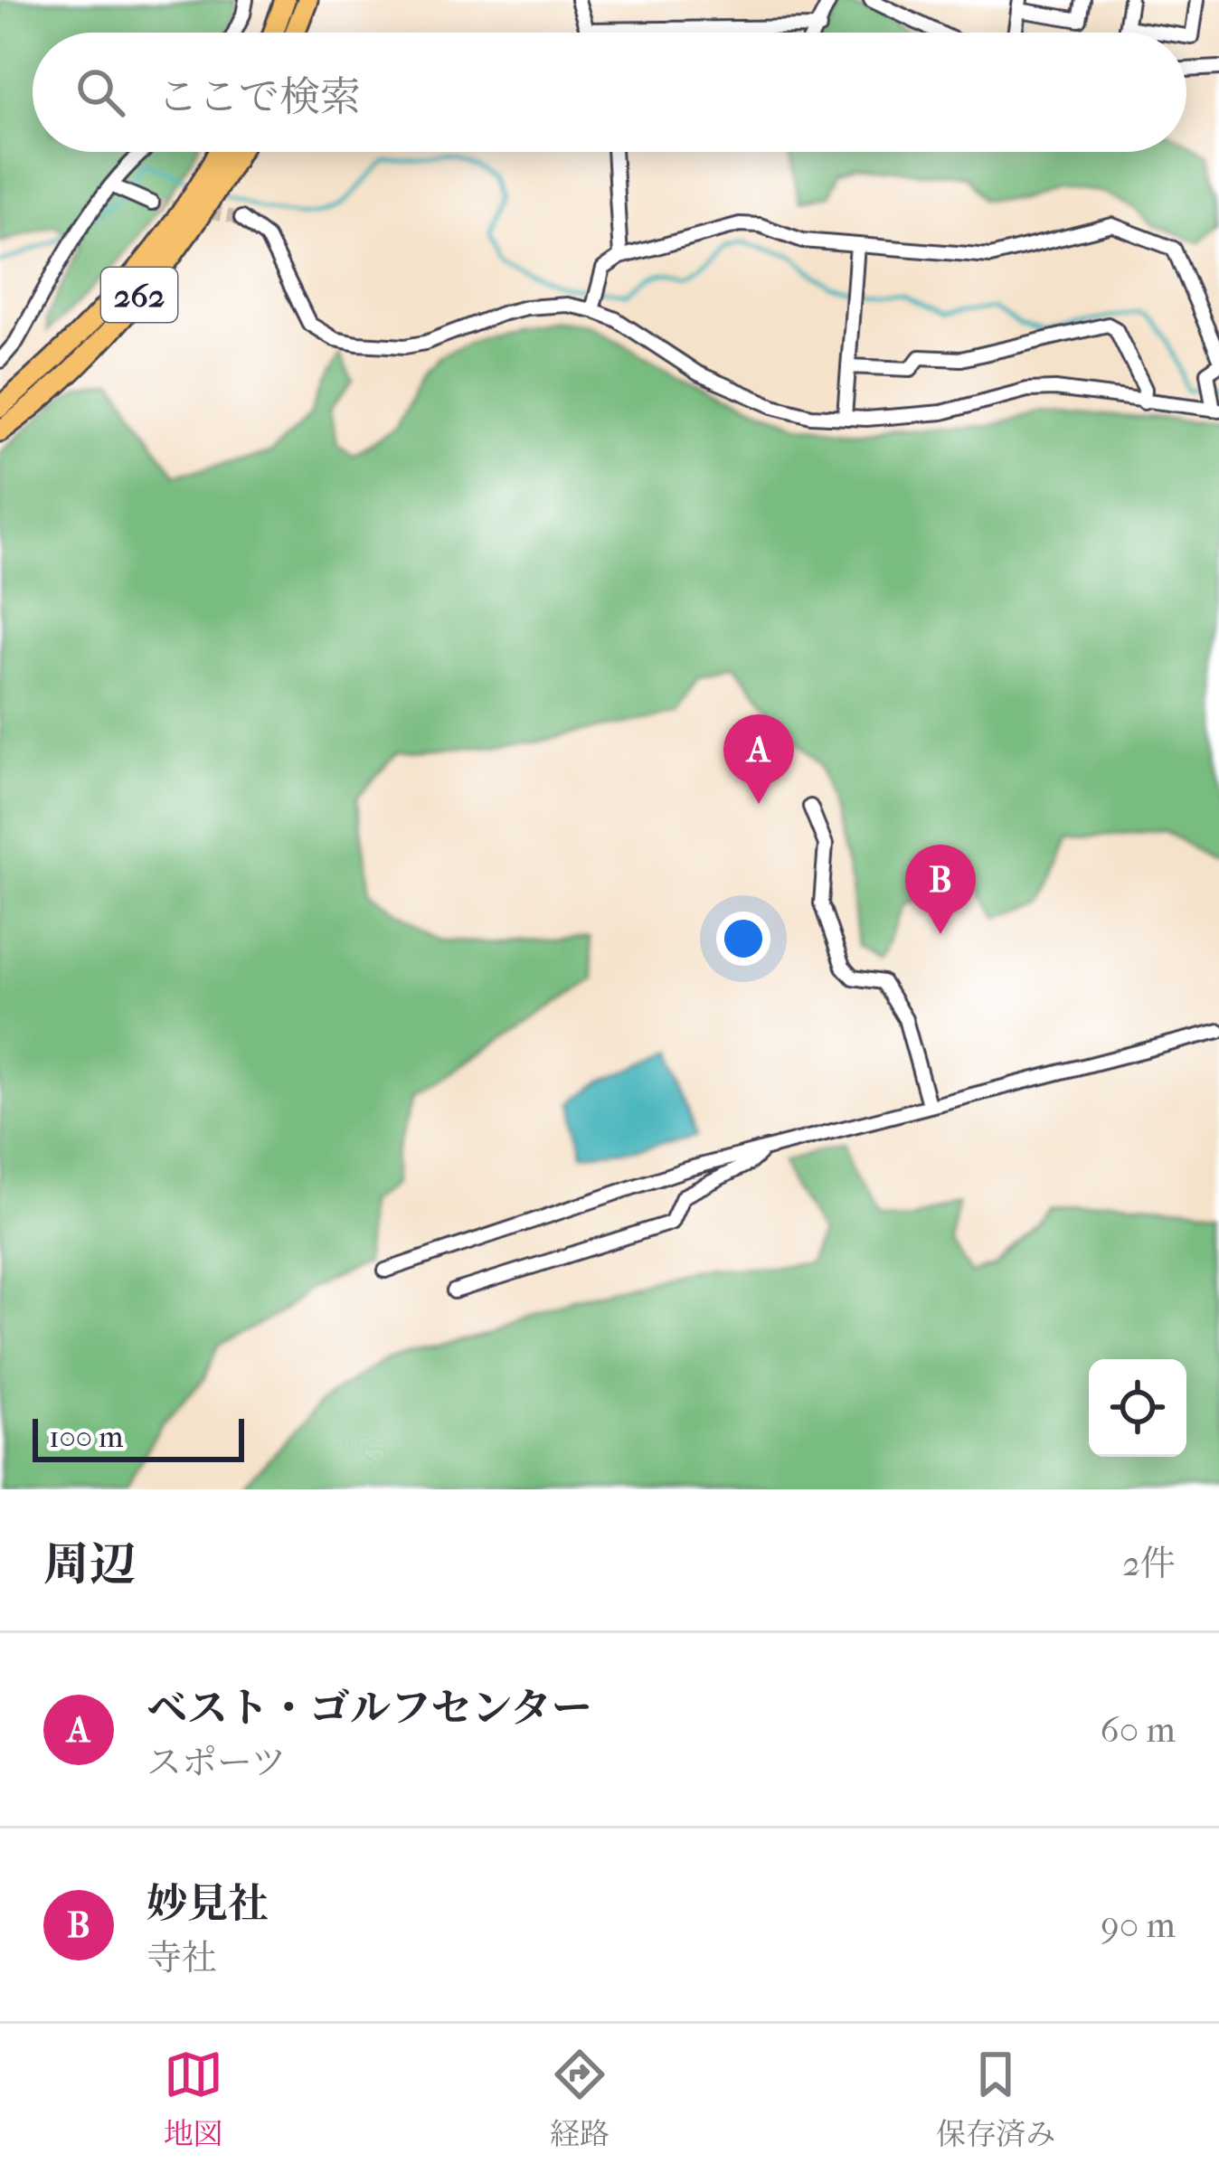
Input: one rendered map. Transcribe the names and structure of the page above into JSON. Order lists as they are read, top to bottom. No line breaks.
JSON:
{"streets":{"highway":["262"]},"scale_bar":"100 m","page":{"search":"ここで検索","pins":["A","B"],"scale":"100 m","heading":["周辺","2件"],"list":[{"mark":"A","name":"ベスト・ゴルフセンター","note":"スポーツ","value":"60 m"},{"mark":"B","name":"妙見社","note":"寺社","value":"90 m"}],"nav":["地図","経路","保存済み"]}}
